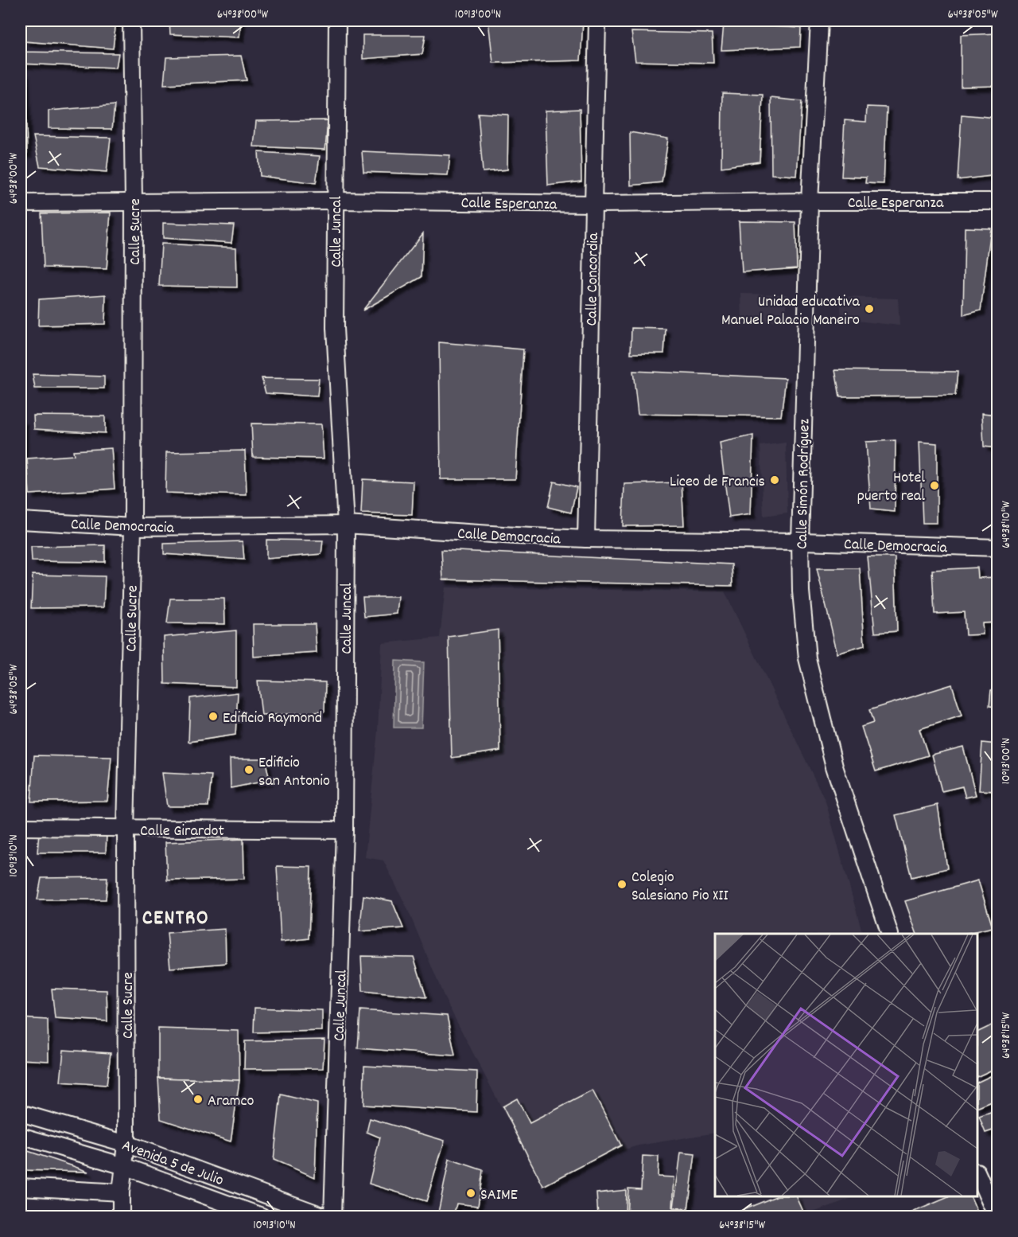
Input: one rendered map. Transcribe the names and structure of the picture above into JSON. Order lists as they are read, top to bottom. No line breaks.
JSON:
{"streets":{"street":["Calle Esperanza","Calle Sucre","Calle Juncal","Calle Concordia","Calle Simón Rodríguez","Calle Democracia","Calle Girardot","Avenida 5 de Julio"]},"crossings":[["Calle Esperanza","Calle Sucre"],["Calle Esperanza","Calle Juncal"],["Calle Esperanza","Calle Concordia"],["Calle Esperanza","Calle Simón Rodríguez"],["Calle Sucre","Calle Democracia"],["Calle Sucre","Calle Girardot"],["Calle Sucre","Avenida 5 de Julio"],["Calle Juncal","Calle Democracia"],["Calle Juncal","Calle Girardot"],["Calle Concordia","Calle Democracia"],["Calle Simón Rodríguez","Calle Democracia"]],"districts":["CENTRO"],"places":["Unidad educativa Manuel Palacio Maneiro","Liceo de Francis","Hotel puerto real","Edificio Raymond","Edificio san Antonio","Colegio Salesiano Pio XII","Aramco","SAIME"],"coordinates":["64°38'00\"W","10°13'00\"N","64°38'05\"W","64°38'10\"W","10°13'10\"N","64°38'15\"W"]}
